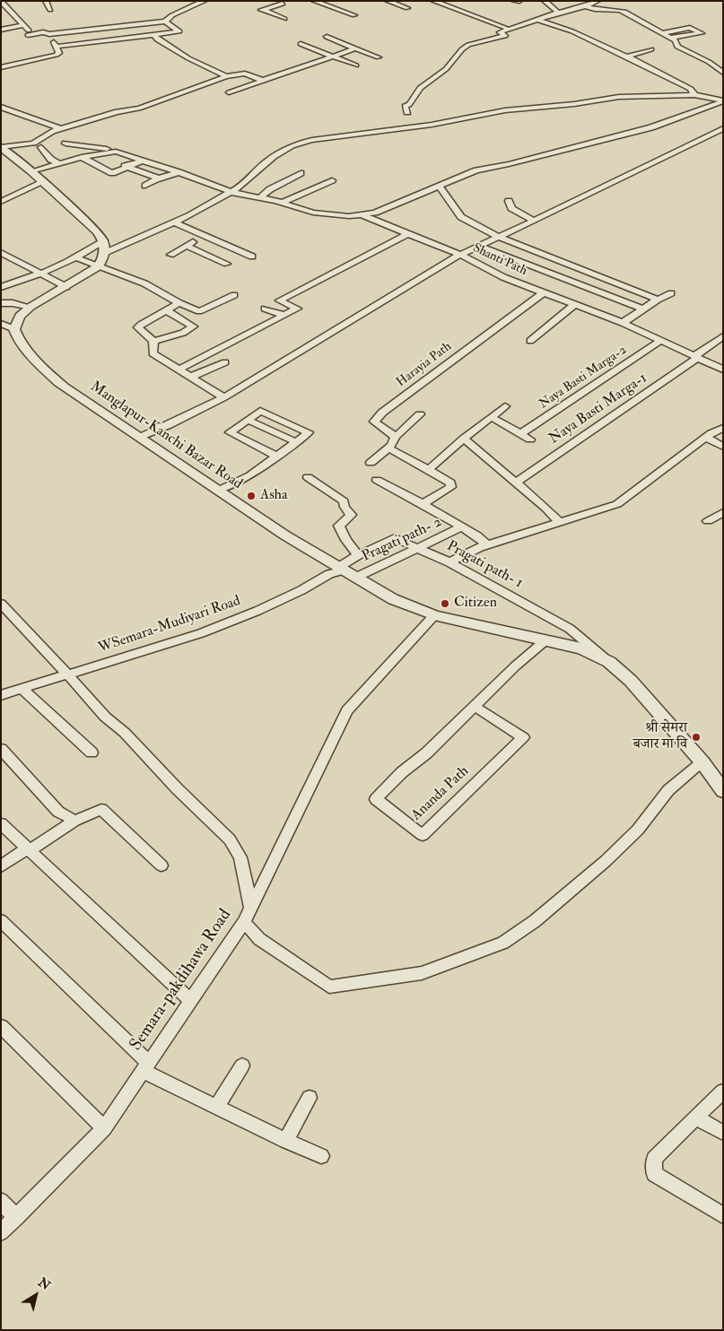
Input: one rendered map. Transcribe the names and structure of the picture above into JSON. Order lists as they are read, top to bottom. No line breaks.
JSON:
{"streets":{"street":["Shanti Path","Harayia Path","Naya Basti Marga-2","Naya Basti Marga-1","Manglapur-Kanchi Bazar Road","Pragati path- 2","Pragati path- 1","WSemara-Mudiyari Road","Ananda Path","Semara-pakdihawa Road"]},"crossings":[["Shanti Path","Harayia Path"],["Shanti Path","Naya Basti Marga-2"],["Shanti Path","Naya Basti Marga-1"],["Manglapur-Kanchi Bazar Road","Pragati path- 2"],["Manglapur-Kanchi Bazar Road","Pragati path- 1"],["Manglapur-Kanchi Bazar Road","WSemara-Mudiyari Road"],["Manglapur-Kanchi Bazar Road","Ananda Path"],["Manglapur-Kanchi Bazar Road","Semara-pakdihawa Road"],["Pragati path- 2","Pragati path- 1"],["Pragati path- 1","WSemara-Mudiyari Road"]],"places":["Asha","Citizen","श्री सेमरा बजार मा वि"],"north":"top right"}
